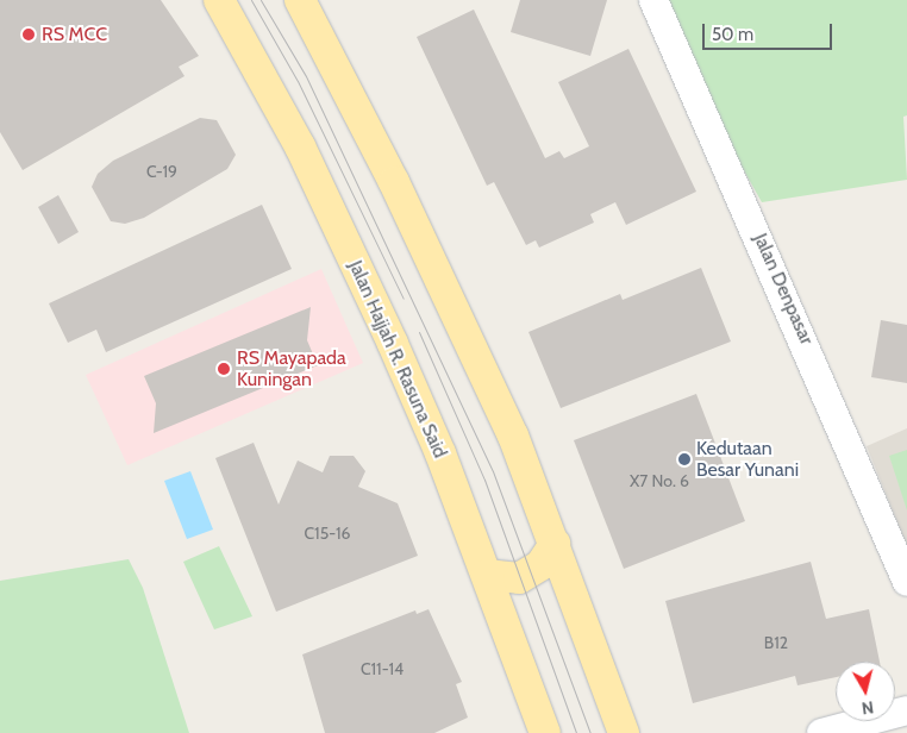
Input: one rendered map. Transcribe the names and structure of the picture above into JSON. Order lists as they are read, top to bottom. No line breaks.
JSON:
{"streets":{"main road":["Jalan Hajjah R. Rasuna Said"],"street":["Jalan Denpasar"]},"places":["RS MCC","RS Mayapada Kuningan","Kedutaan Besar Yunani"],"house_numbers":["C-19","X7 No. 6","C15-16","B12","C11-14"],"scale_bar":"50 m","north":"bottom"}
